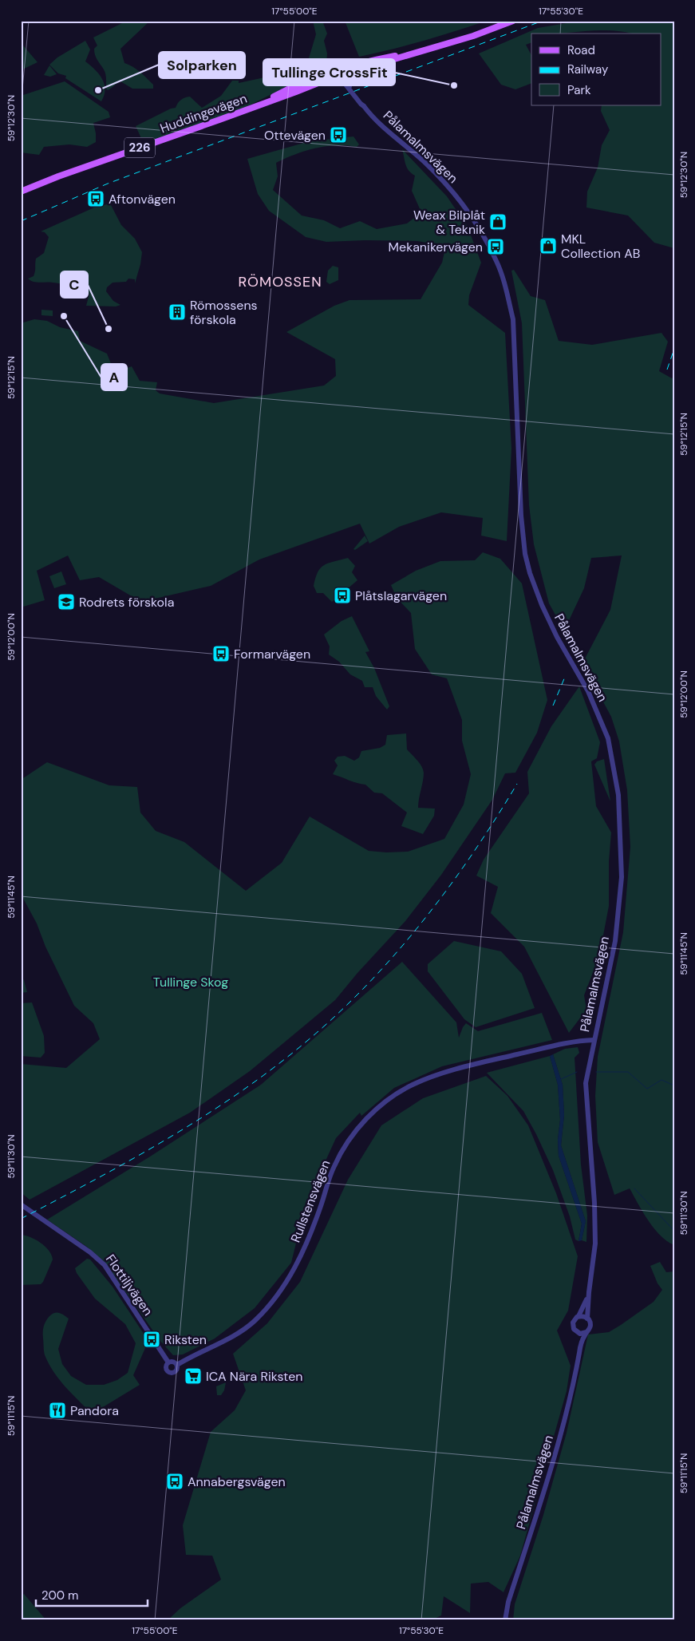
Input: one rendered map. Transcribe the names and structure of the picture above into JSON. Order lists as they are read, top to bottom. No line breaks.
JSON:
{"streets":{"main road":["Huddingevägen","226"],"street":["Pålamalmsvägen","Rullstensvägen","Flottiljvägen"]},"crossings":[["Huddingevägen","Pålamalmsvägen"],["Pålamalmsvägen","Rullstensvägen"],["Rullstensvägen","Flottiljvägen"]],"districts":["RÖMOSSEN"],"parks":["Tullinge Skog"],"places":{"other":["Tullinge CrossFit","Solparken","A","C"],"bus stop":["Ottevägen","Aftonvägen","Mekanikervägen","Plåtslagarvägen","Formarvägen","Riksten","Annabergsvägen"],"shop":["Weax Bilplåt & Teknik","MKL Collection AB"],"building":["Römossens förskola"],"school or university":["Rodrets förskola"],"supermarket":["ICA Nära Riksten"],"restaurant":["Pandora"]},"legend":["Road","Railway","Park"],"scale_bar":"200 m","coordinates":["17°55'00\"E","17°55'30\"E","59°12'30\"N","59°12'15\"N","59°12'00\"N","59°11'45\"N","59°11'30\"N","59°11'15\"N"]}
